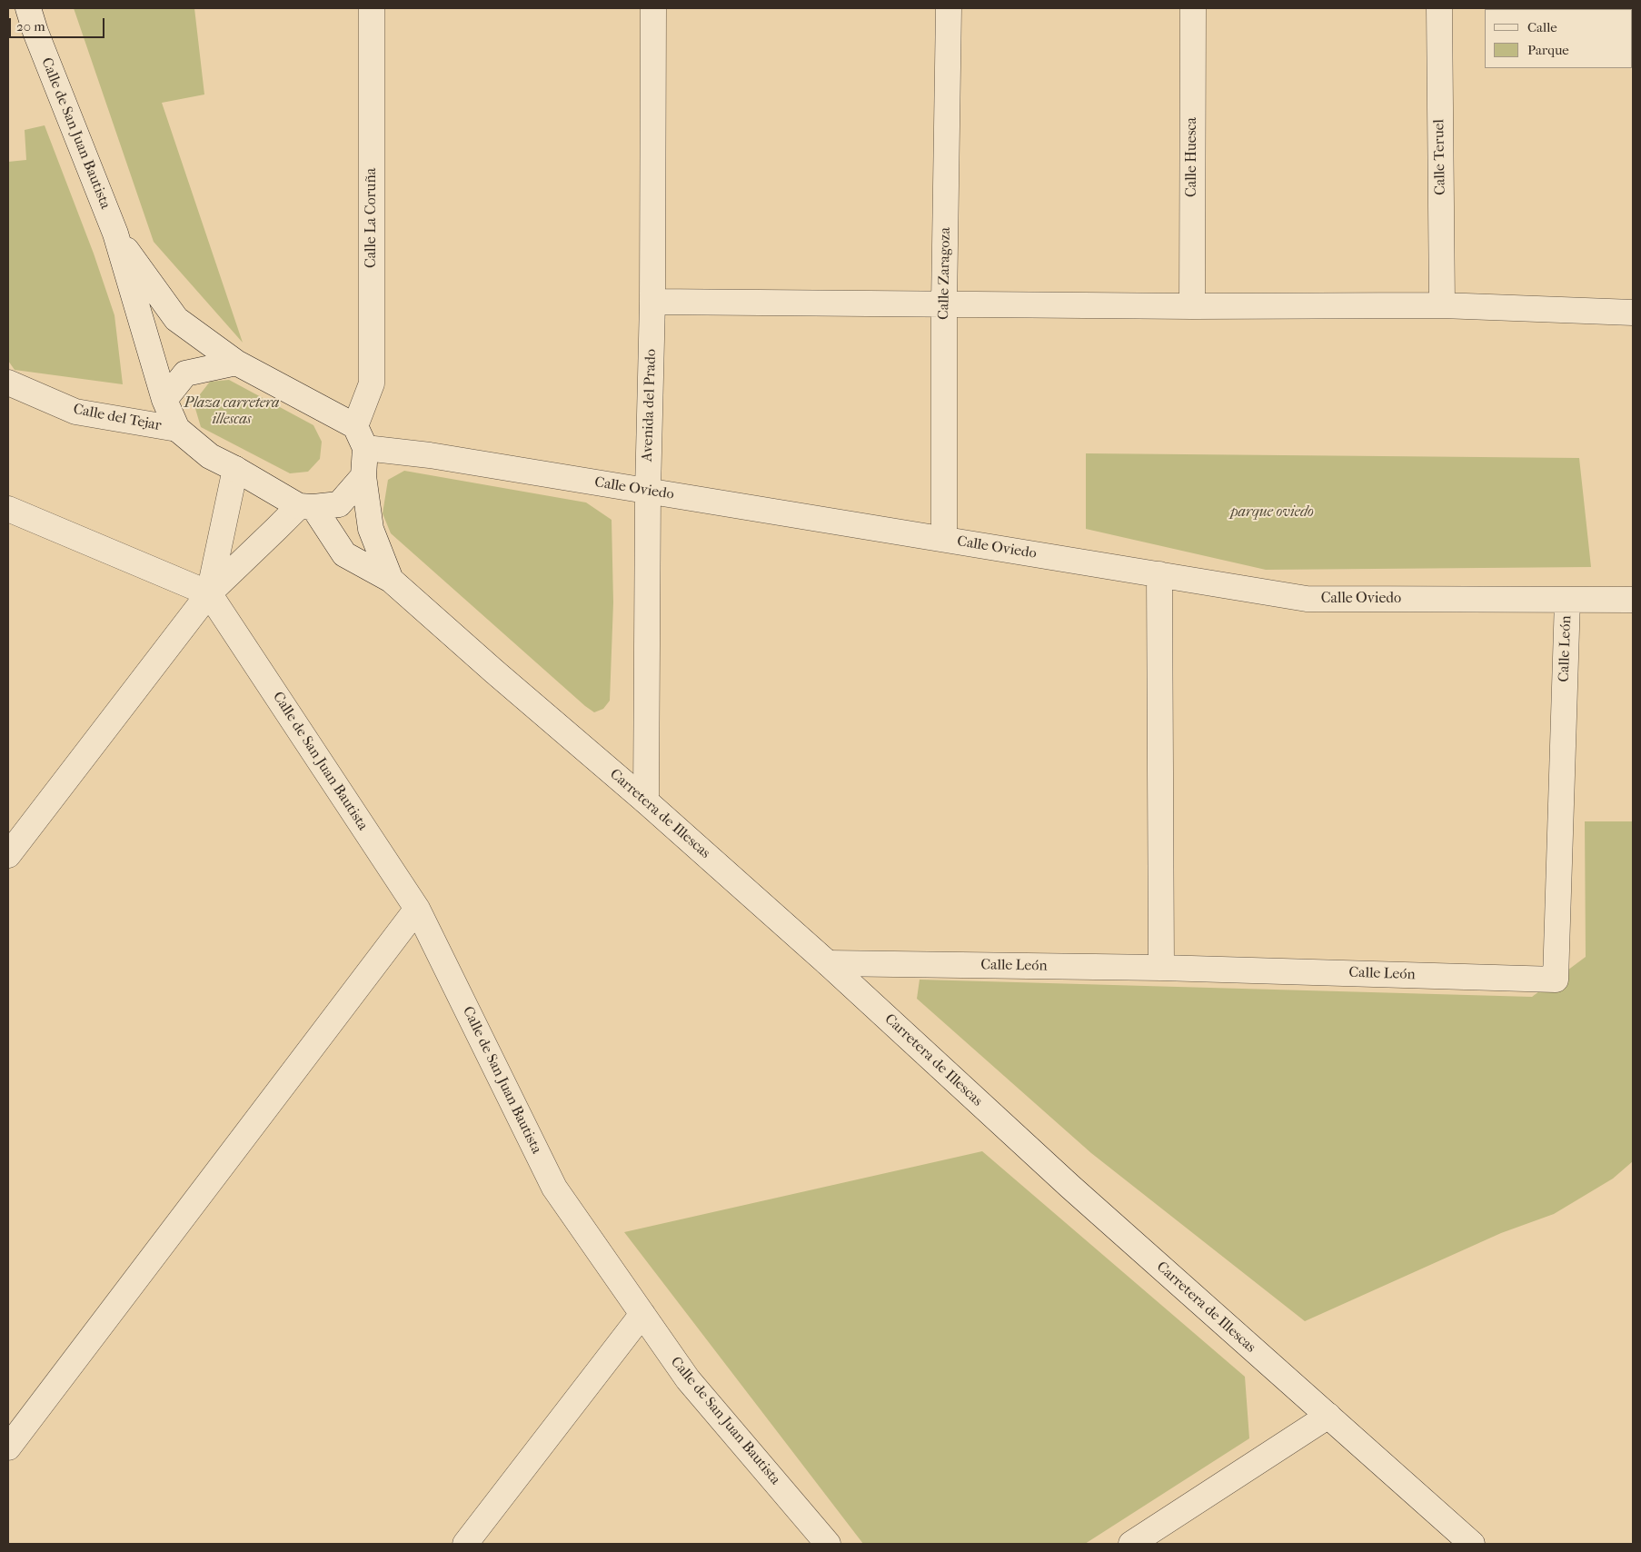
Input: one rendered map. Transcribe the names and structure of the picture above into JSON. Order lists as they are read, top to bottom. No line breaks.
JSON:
{"streets":{"street":["Calle de San Juan Bautista","Calle Huesca","Calle Teruel","Calle La Coruña","Calle Zaragoza","Avenida del Prado","Calle del Tejar","Calle Oviedo","Calle León","Carretera de Illescas"]},"crossings":[["Calle de San Juan Bautista","Calle La Coruña"],["Calle de San Juan Bautista","Calle del Tejar"],["Calle de San Juan Bautista","Calle Oviedo"],["Calle La Coruña","Calle Oviedo"],["Calle La Coruña","Carretera de Illescas"],["Calle Zaragoza","Calle Oviedo"],["Avenida del Prado","Calle Oviedo"],["Avenida del Prado","Carretera de Illescas"],["Calle Oviedo","Calle León"],["Calle León","Carretera de Illescas"]],"parks":["Plaza carretera illescas","parque oviedo"],"legend":["Calle","Parque"],"scale_bar":"20 m"}
